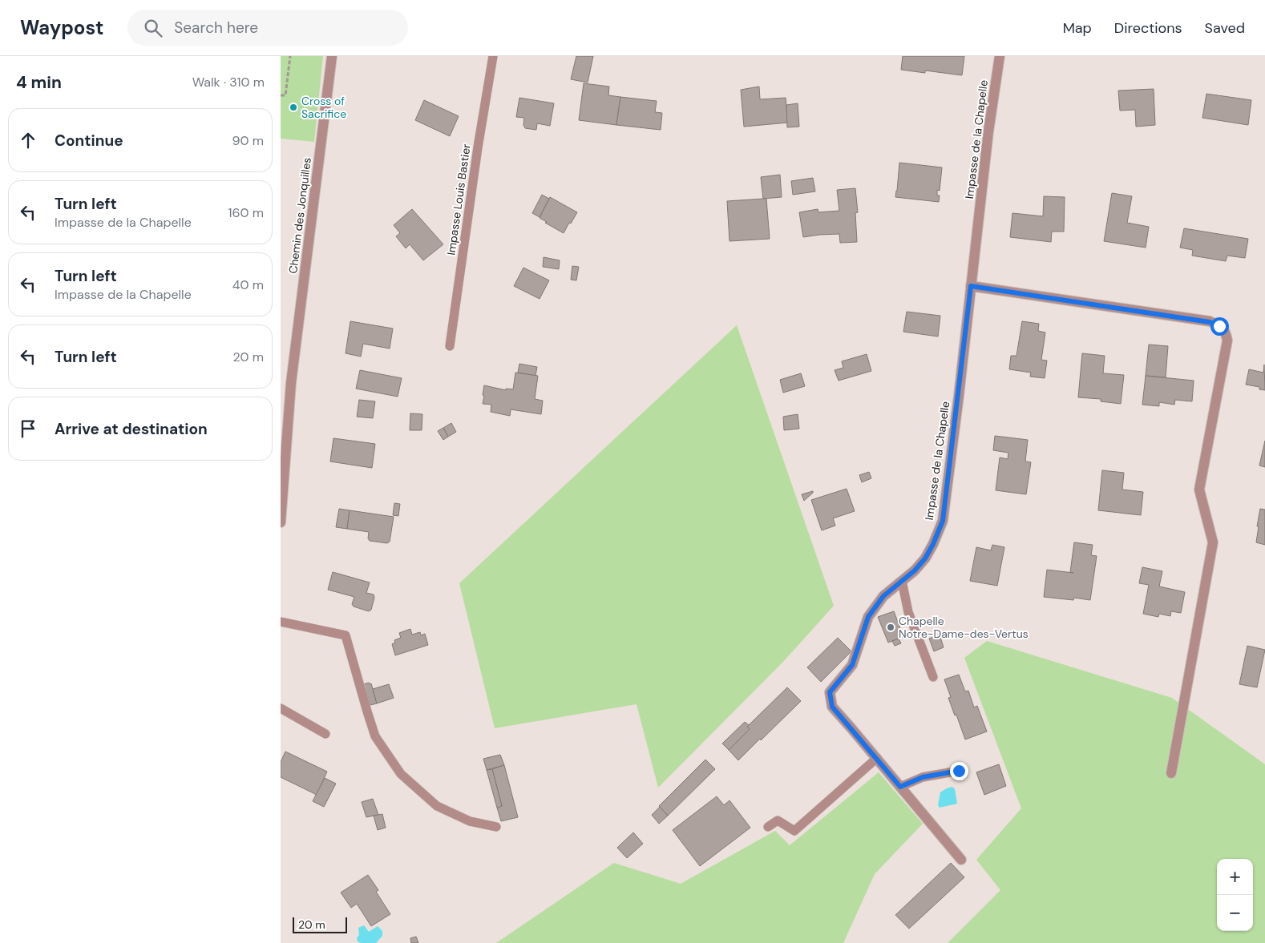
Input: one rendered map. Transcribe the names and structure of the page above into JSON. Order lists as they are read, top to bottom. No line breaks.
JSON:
{"streets":{"street":["Impasse de la Chapelle","Chemin des Jonquilles"],"lane":["Impasse Louis Bastier"]},"places":["Cross of Sacrifice","Chapelle Notre-Dame-des-Vertus"],"scale_bar":"20 m","page":{"header":"Waypost","search":"Search here","nav":["Map","Directions","Saved"],"heading":["4 min","Walk · 310 m"],"list":[["Continue","90 m"],["Turn left","Impasse de la Chapelle","160 m"],["Turn left","Impasse de la Chapelle","40 m"],["Turn left","20 m"],"Arrive at destination"],"map_buttons":["+","−"],"scale":"20 m"}}
